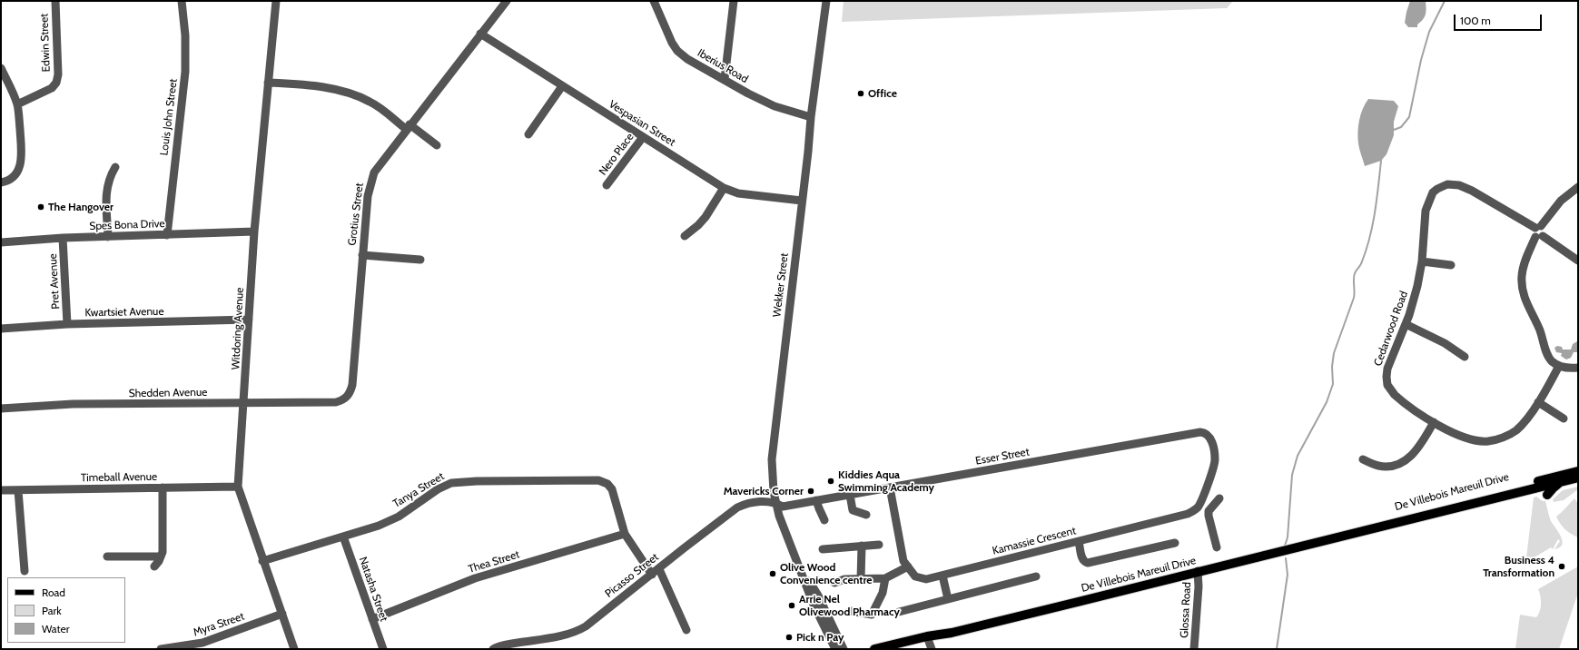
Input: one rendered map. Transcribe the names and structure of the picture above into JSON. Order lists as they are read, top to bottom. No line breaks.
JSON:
{"streets":{"main road":["De Villebois Mareuil Drive"],"street":["Edwin Street","Iberius Road","Louis John Street","Vespasian Street","Nero Place","Grotius Street","Spes Bona Drive","Pret Avenue","Wekker Street","Kwartsiet Avenue","Witdoring Avenue","Cedarwood Road","Shedden Avenue","Esser Street","Timeball Avenue","Tanya Street","Kamassie Crescent","Thea Street","Picasso Street","Natasha Street","Glossa Road","Myra Street"]},"crossings":[["Iberius Road","Wekker Street"],["Louis John Street","Spes Bona Drive"],["Vespasian Street","Nero Place"],["Vespasian Street","Grotius Street"],["Vespasian Street","Wekker Street"],["Grotius Street","Shedden Avenue"],["Spes Bona Drive","Pret Avenue"],["Spes Bona Drive","Witdoring Avenue"],["Pret Avenue","Kwartsiet Avenue"],["Wekker Street","Esser Street"],["Wekker Street","Picasso Street"],["Kwartsiet Avenue","Witdoring Avenue"],["Witdoring Avenue","Shedden Avenue"],["Witdoring Avenue","Timeball Avenue"],["Witdoring Avenue","Tanya Street"],["Witdoring Avenue","Myra Street"],["Esser Street","Kamassie Crescent"],["Esser Street","Picasso Street"],["Tanya Street","Thea Street"],["Tanya Street","Natasha Street"],["De Villebois Mareuil Drive","Glossa Road"],["Thea Street","Natasha Street"]],"places":["Office","The Hangover","Kiddies Aqua Swimming Academy","Mavericks Corner","Business 4 Transformation","Olive Wood Convenience centre","Arrie Nel Olivewood Pharmacy","Pick n Pay"],"legend":["Road","Park","Water"],"scale_bar":"100 m"}
